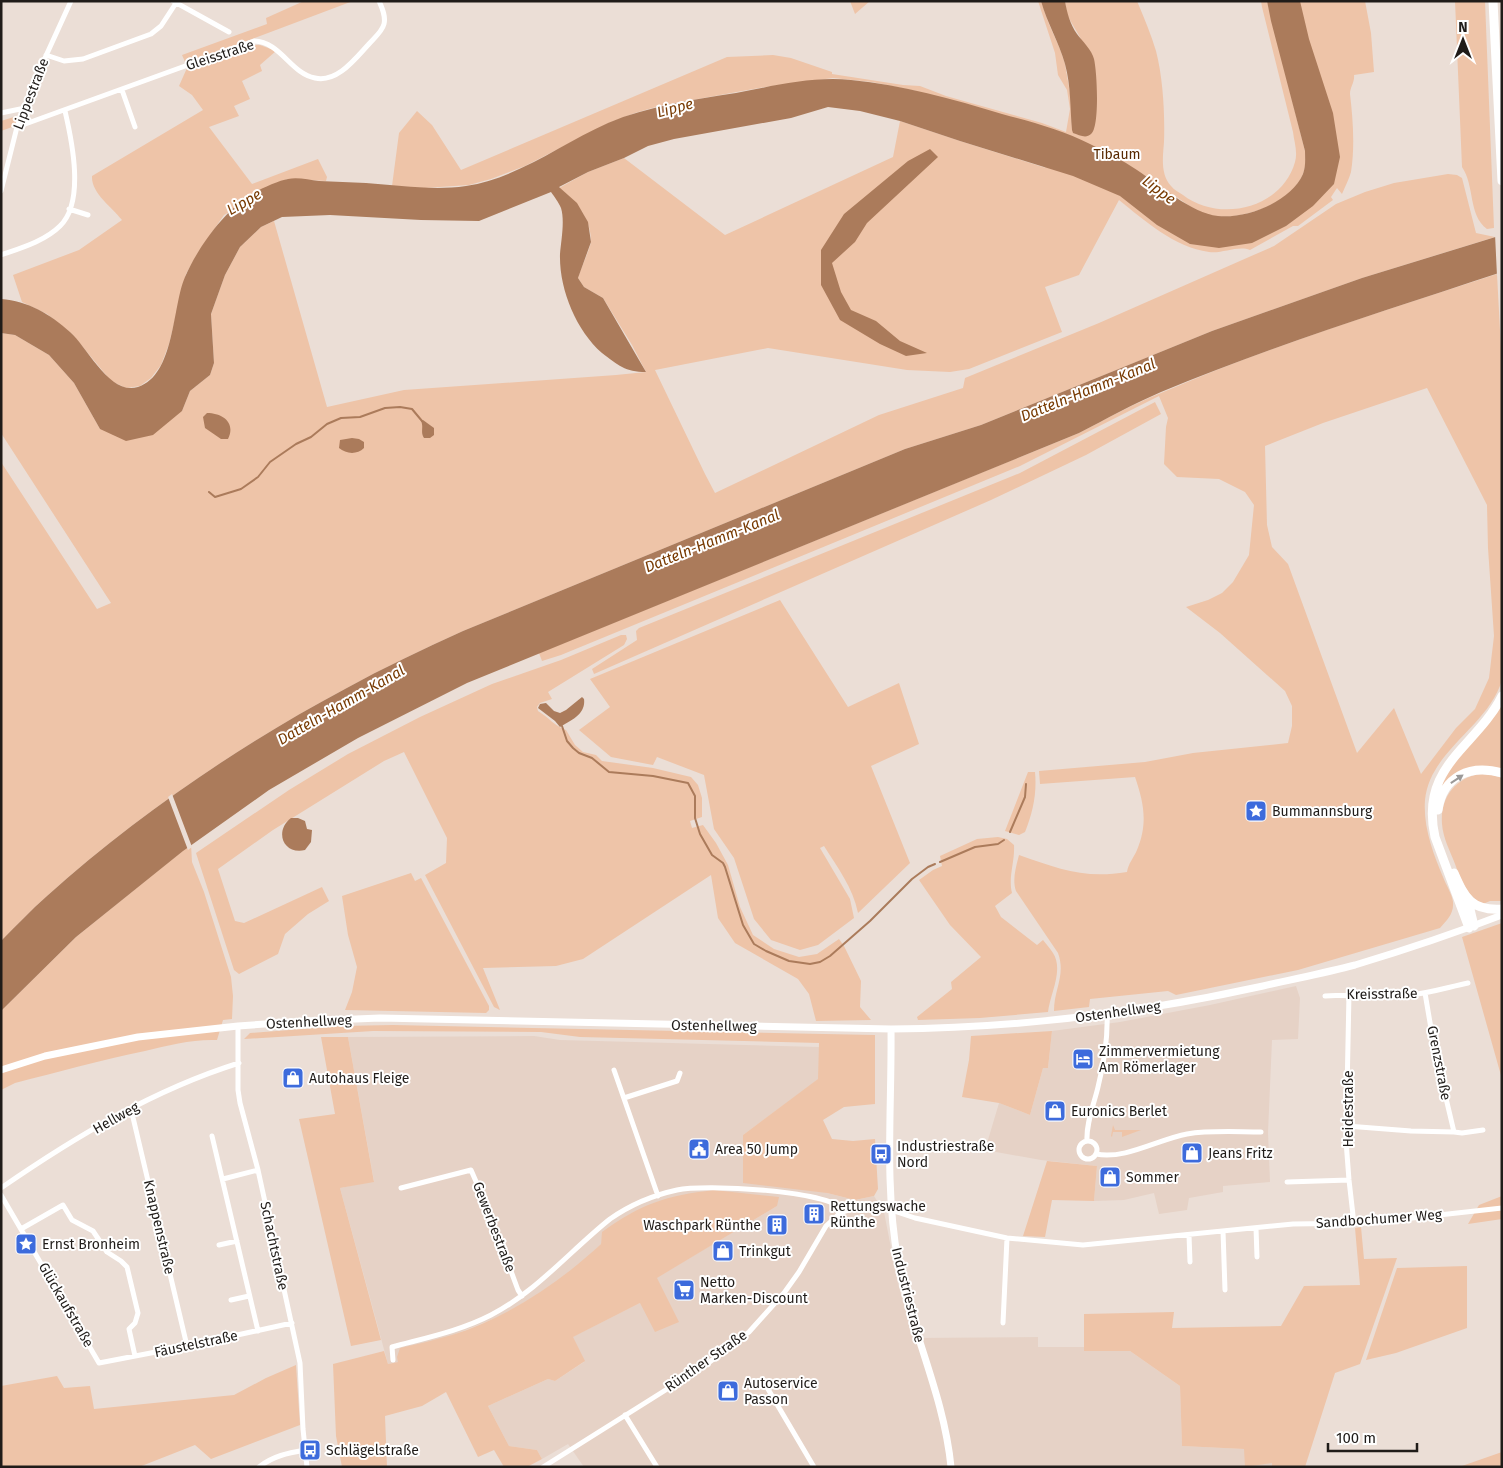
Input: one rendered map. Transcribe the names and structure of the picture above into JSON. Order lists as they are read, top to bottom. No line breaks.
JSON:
{"streets":{"main road":["Ostenhellweg","Industriestraße"],"street":["Gleisstraße","Lippestraße","Kreisstraße","Grenzstraße","Heidestraße","Hellweg","Sandbochumer Weg","Knappenstraße","Gewerbestraße","Schachtstraße","Glückaufstraße","Fäustelstraße","Rünther Straße"]},"crossings":[["Gleisstraße","Lippestraße"],["Kreisstraße","Grenzstraße"],["Kreisstraße","Heidestraße"],["Ostenhellweg","Schachtstraße"],["Ostenhellweg","Industriestraße"],["Heidestraße","Sandbochumer Weg"],["Hellweg","Knappenstraße"],["Hellweg","Schachtstraße"],["Sandbochumer Weg","Industriestraße"],["Knappenstraße","Fäustelstraße"],["Schachtstraße","Fäustelstraße"],["Glückaufstraße","Fäustelstraße"]],"water":["Lippe","Datteln-Hamm-Kanal"],"parks":["Tibaum"],"places":{"place":["Bummannsburg","Ernst Bronheim"],"hotel":["Zimmervermietung Am Römerlager"],"shop":["Autohaus Fleige","Euronics Berlet","Jeans Fritz","Sommer","Trinkgut","Autoservice Passon"],"public building":["Area 50 Jump"],"bus stop":["Industriestraße Nord","Schlägelstraße"],"building":["Rettungswache Rünthe","Waschpark Rünthe"],"supermarket":["Netto Marken-Discount"]},"scale_bar":"100 m","north":"top"}
